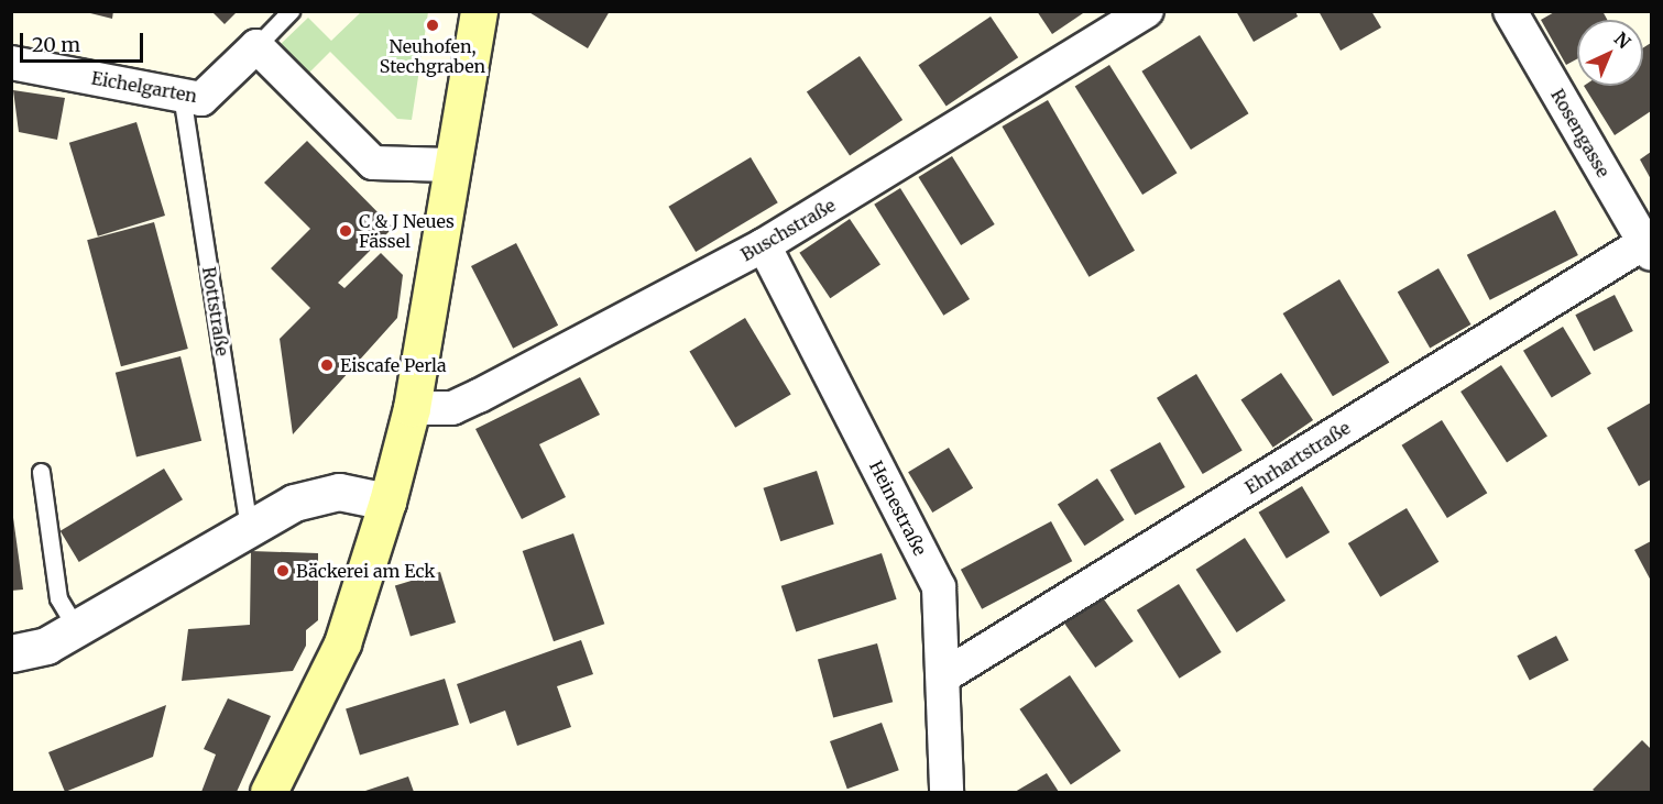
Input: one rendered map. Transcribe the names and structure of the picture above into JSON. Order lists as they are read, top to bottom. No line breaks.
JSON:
{"streets":{"street":["Eichelgarten","Rosengasse","Buschstraße","Ehrhartstraße","Heinestraße"],"lane":["Rottstraße"]},"crossings":[["Eichelgarten","Rottstraße"],["Rosengasse","Ehrhartstraße"],["Buschstraße","Heinestraße"],["Ehrhartstraße","Heinestraße"]],"places":["Neuhofen, Stechgraben","C & J Neues Fässel","Eiscafe Perla","Bäckerei am Eck"],"scale_bar":"20 m","north":"top right"}
